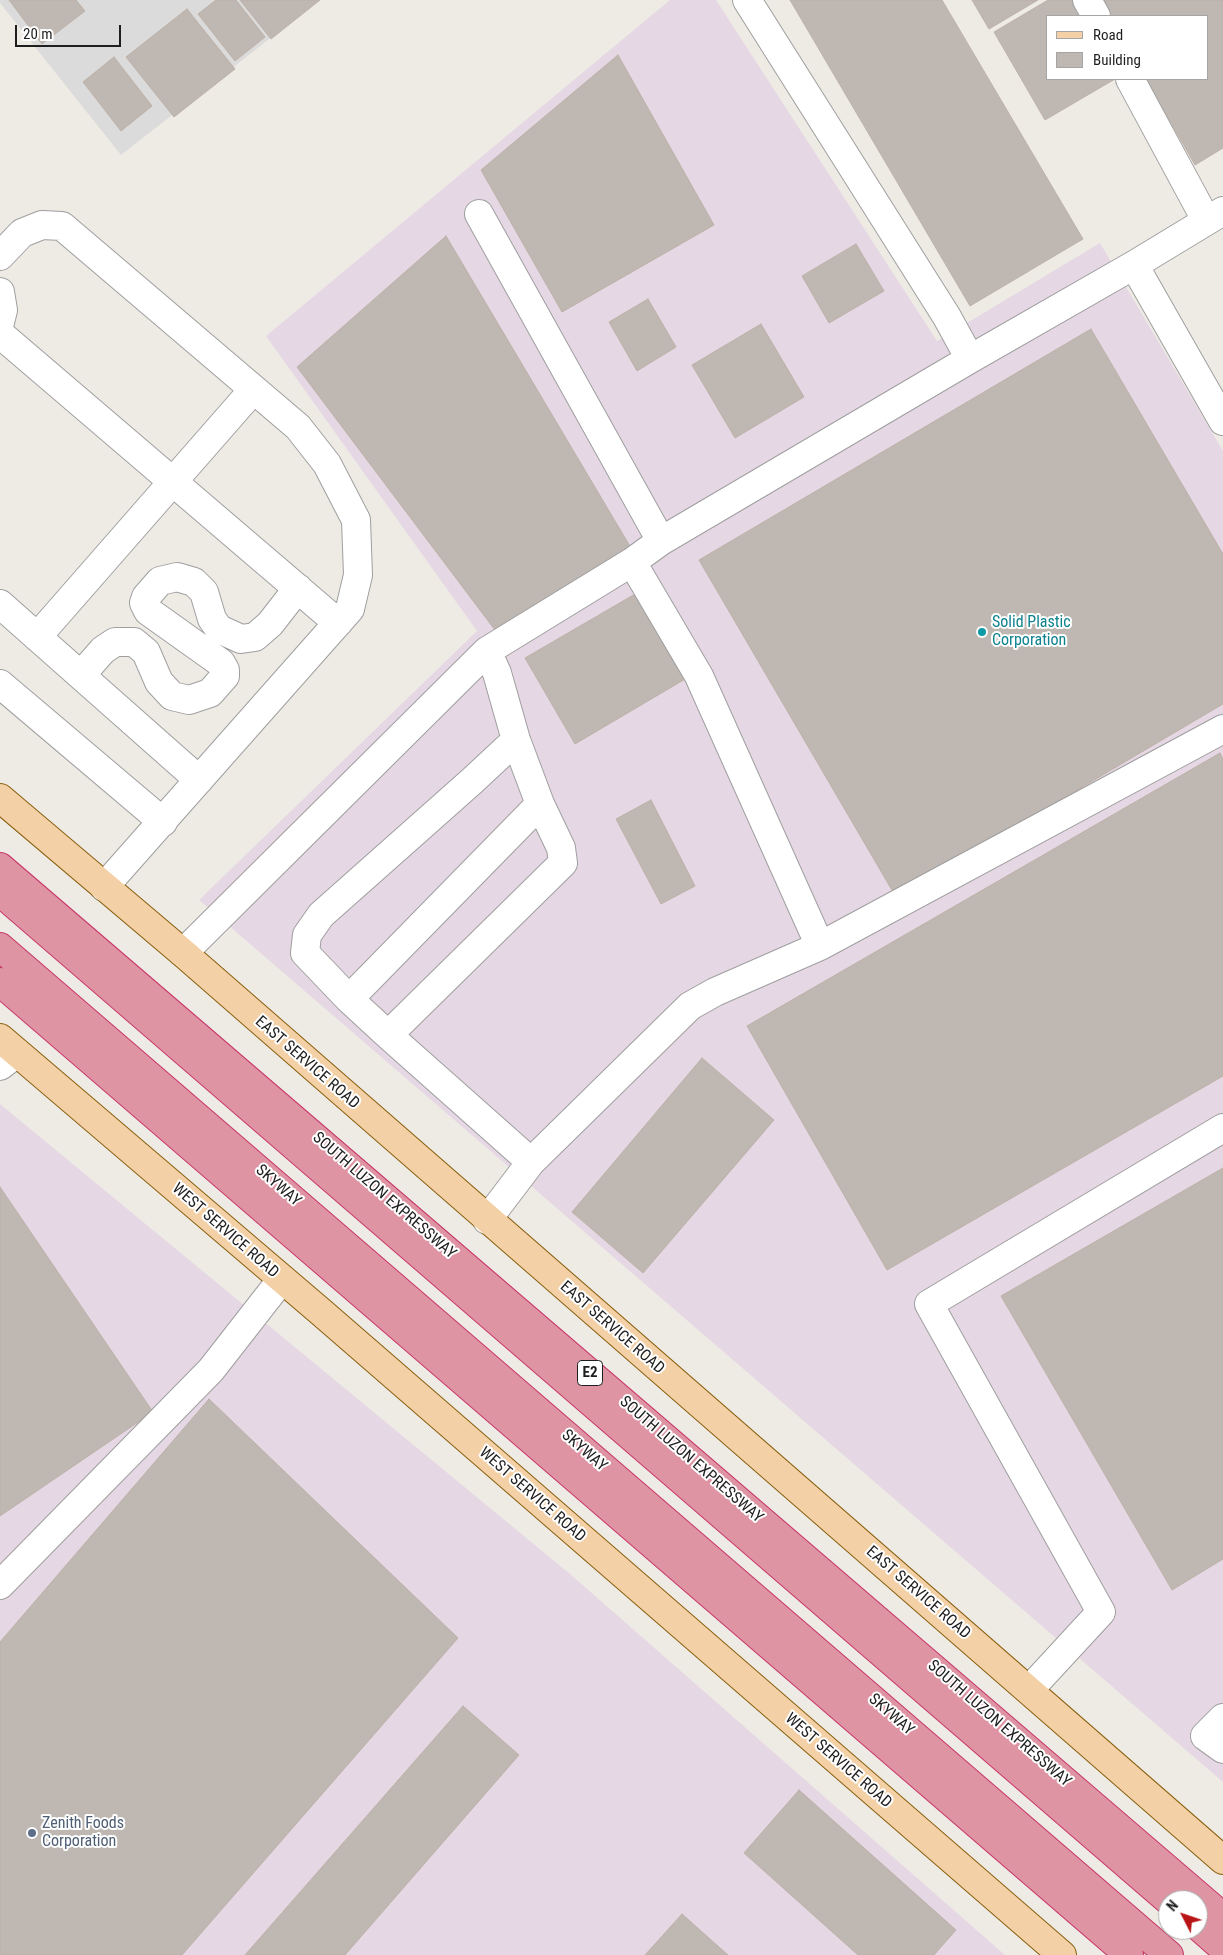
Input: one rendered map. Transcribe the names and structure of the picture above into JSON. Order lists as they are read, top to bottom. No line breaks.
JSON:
{"streets":{"highway":["SKYWAY","SOUTH LUZON EXPRESSWAY","E2"],"main road":["EAST SERVICE ROAD","WEST SERVICE ROAD"]},"places":["Solid Plastic Corporation","Zenith Foods Corporation"],"legend":["Road","Building"],"scale_bar":"20 m","north":"top left"}
